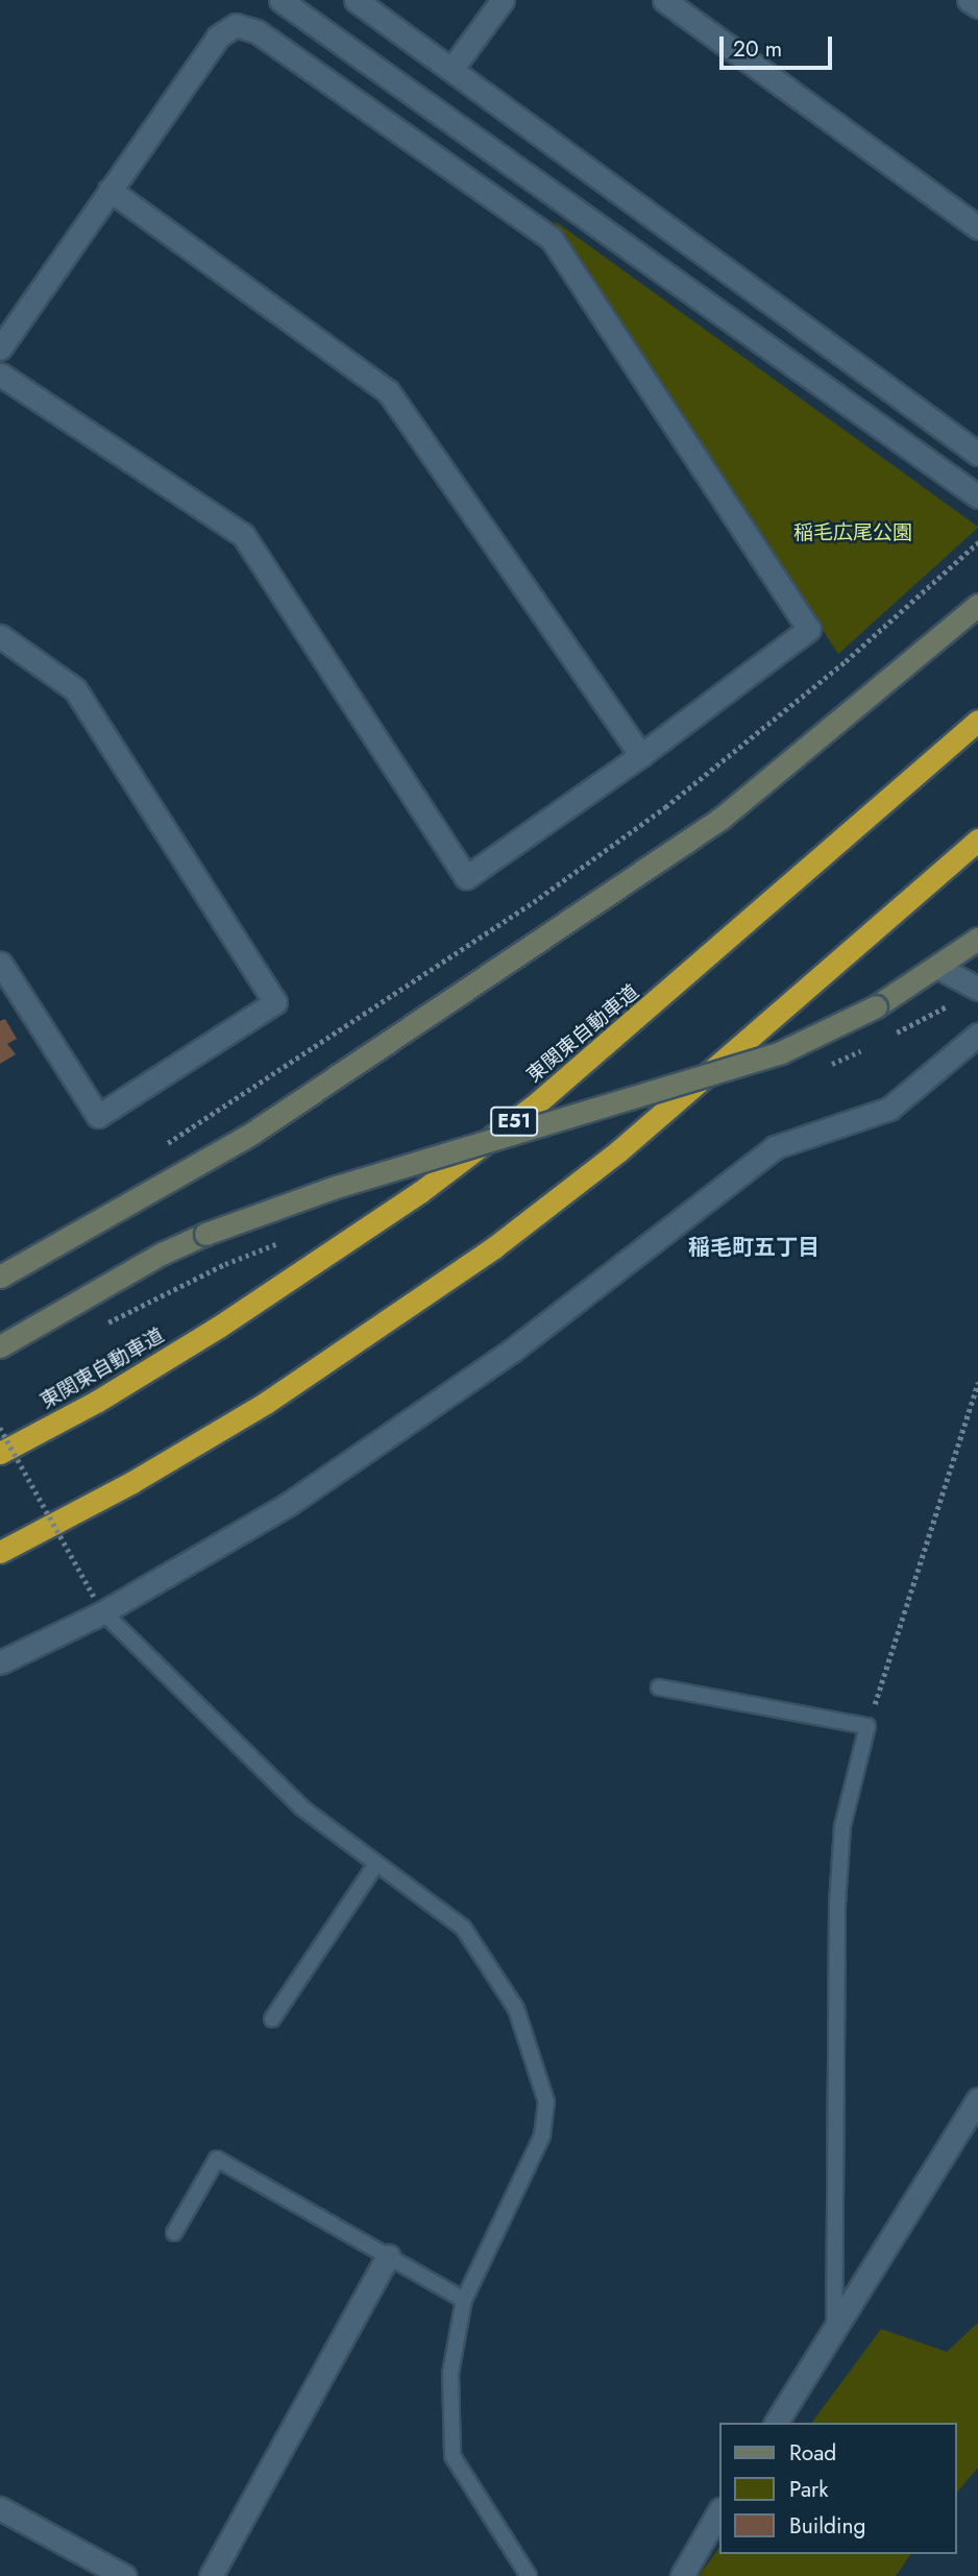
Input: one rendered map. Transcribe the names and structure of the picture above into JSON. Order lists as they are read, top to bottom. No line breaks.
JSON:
{"streets":{"highway":["東関東自動車道","E51"]},"districts":["稲毛町五丁目"],"parks":["稲毛広尾公園"],"legend":["Road","Park","Building"],"scale_bar":"20 m"}
